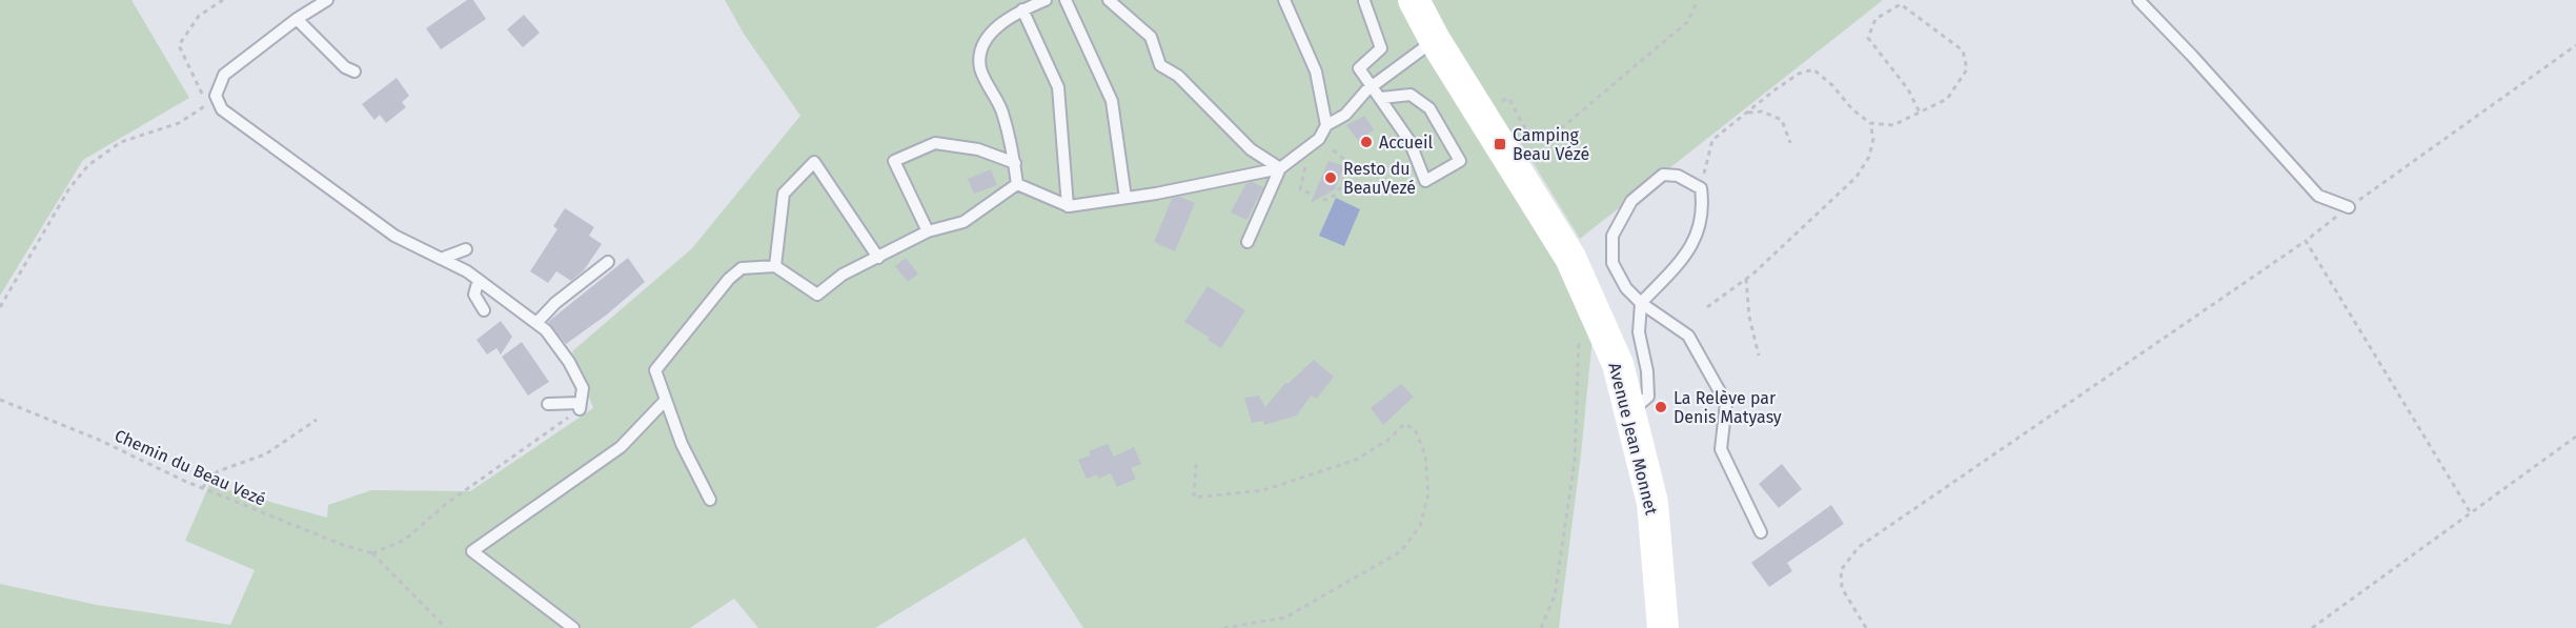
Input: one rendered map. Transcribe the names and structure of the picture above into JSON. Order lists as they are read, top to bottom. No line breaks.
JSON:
{"streets":{"main road":["Avenue Jean Monnet"],"path":["Chemin du Beau Vezé"]},"places":{"other":["Accueil","Resto du BeauVezé","La Relève par Denis Matyasy"],"transit":["Camping Beau Vézé"]}}
